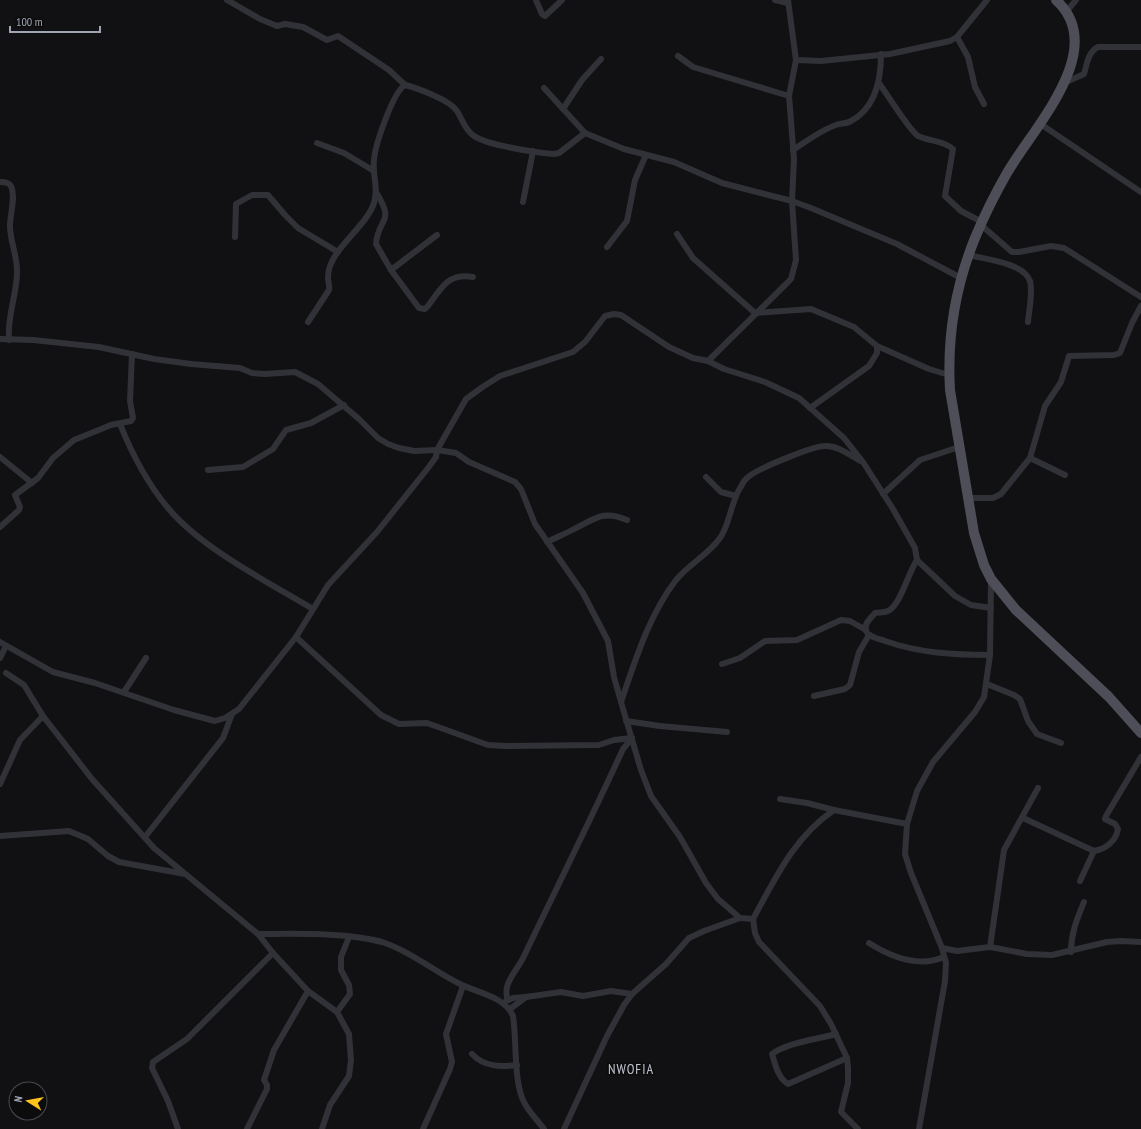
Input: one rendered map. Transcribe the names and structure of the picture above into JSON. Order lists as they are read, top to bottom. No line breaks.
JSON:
{"districts":["NWOFIA"],"scale_bar":"100 m","north":"left"}
